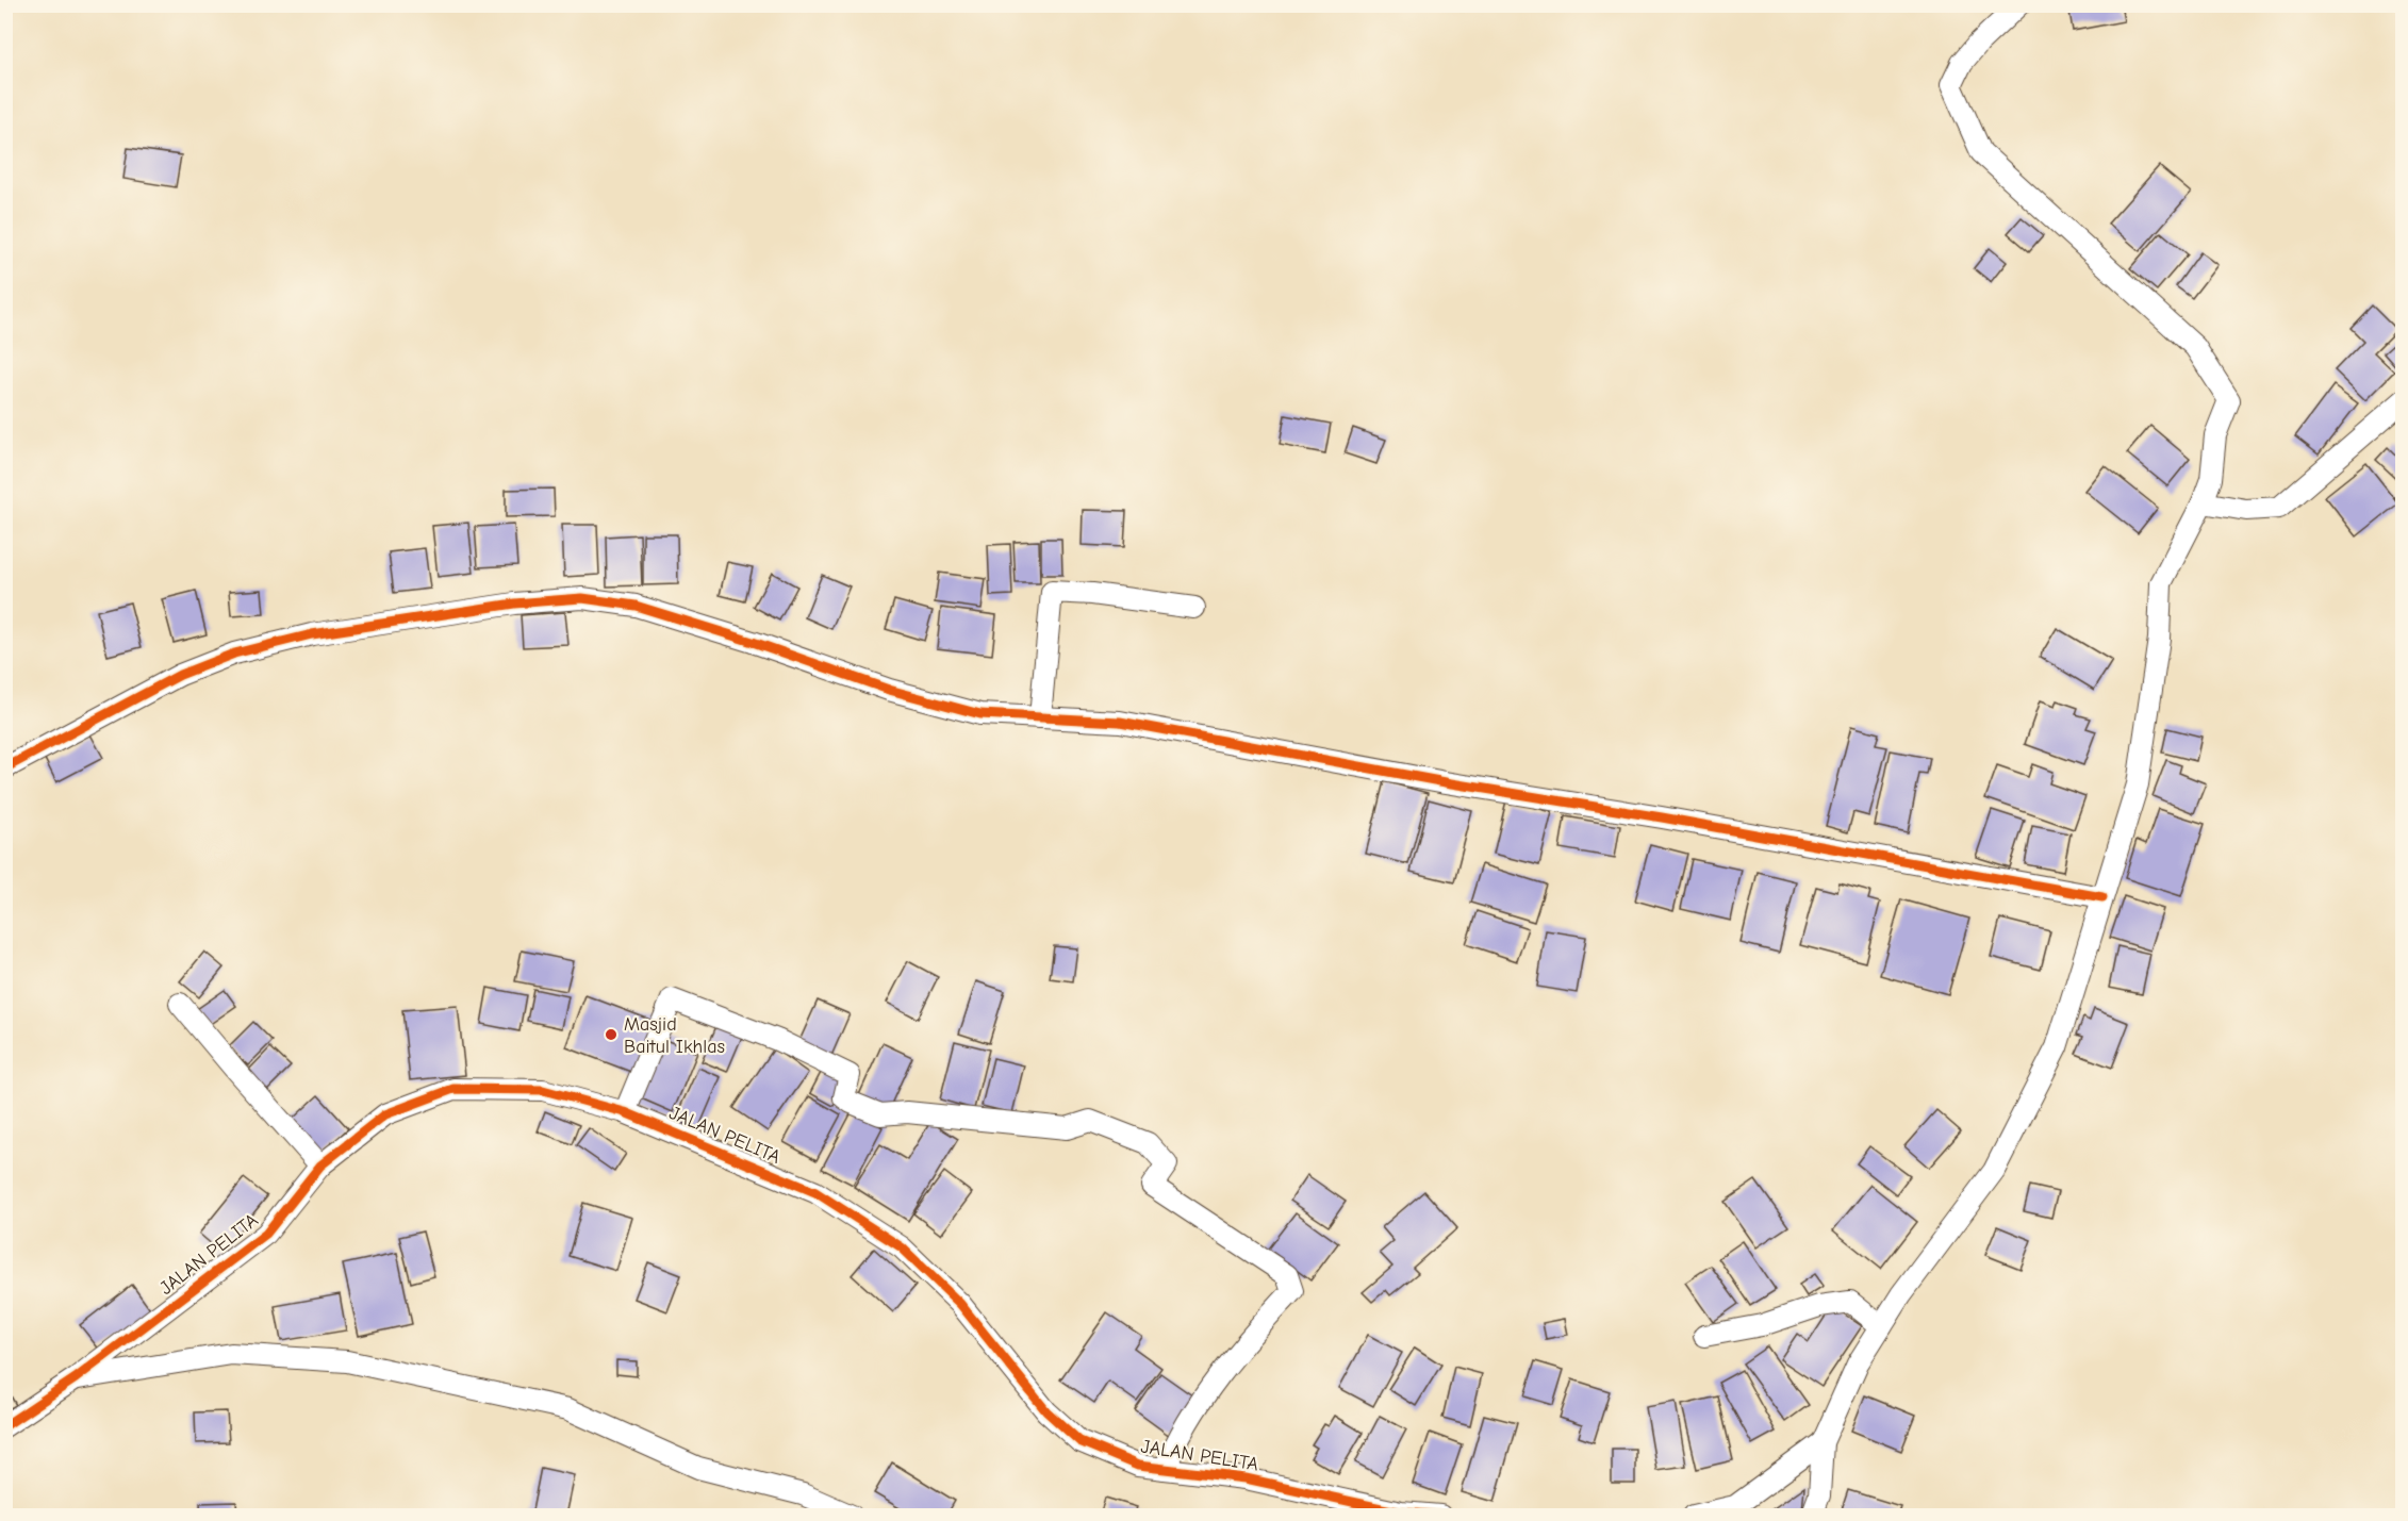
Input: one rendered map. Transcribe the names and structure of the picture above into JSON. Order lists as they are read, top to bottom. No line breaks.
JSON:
{"streets":{"street":["JALAN PELITA"]},"places":["Masjid Baitul Ikhlas"]}
